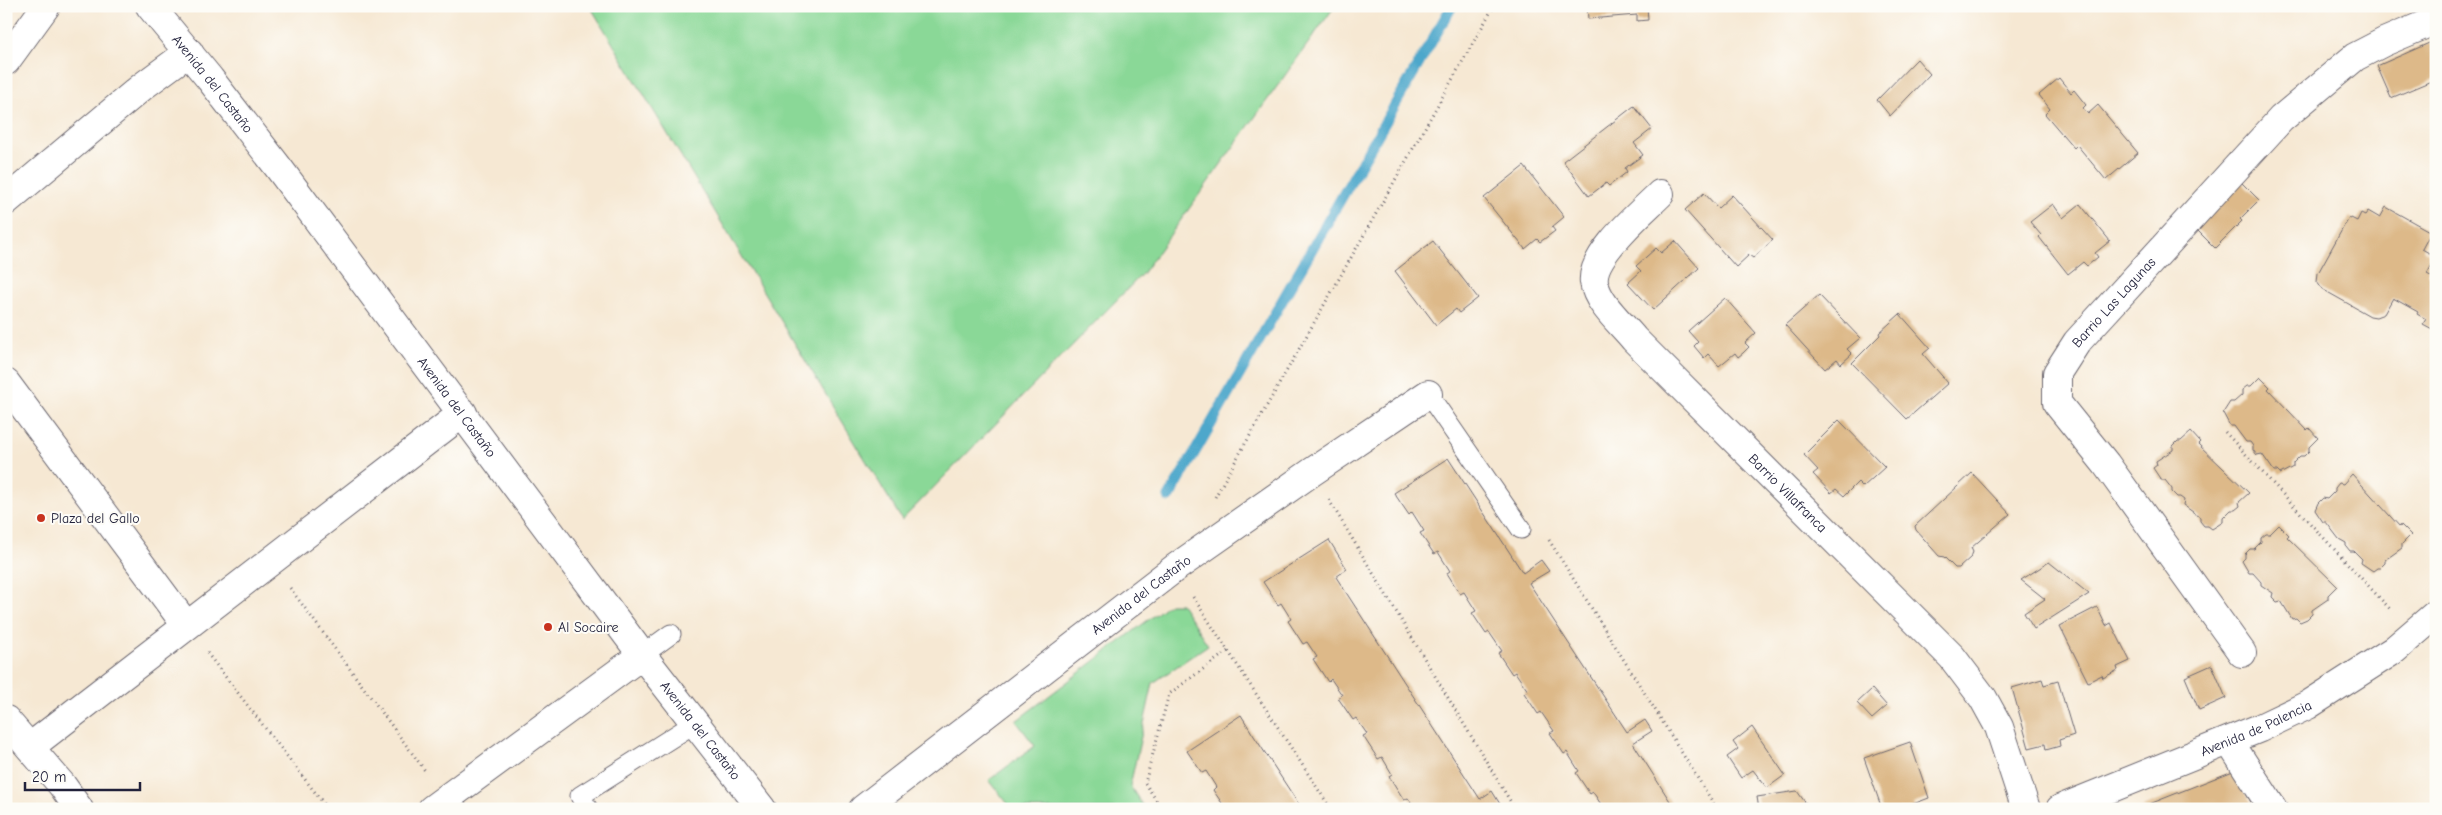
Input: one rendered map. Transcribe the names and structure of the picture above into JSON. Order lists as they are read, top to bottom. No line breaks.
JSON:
{"streets":{"main road":["Avenida del Castaño","Barrio Las Lagunas","Barrio Villafranca","Avenida de Palencia"]},"places":["Plaza del Gallo","Al Socaire"],"scale_bar":"20 m"}
